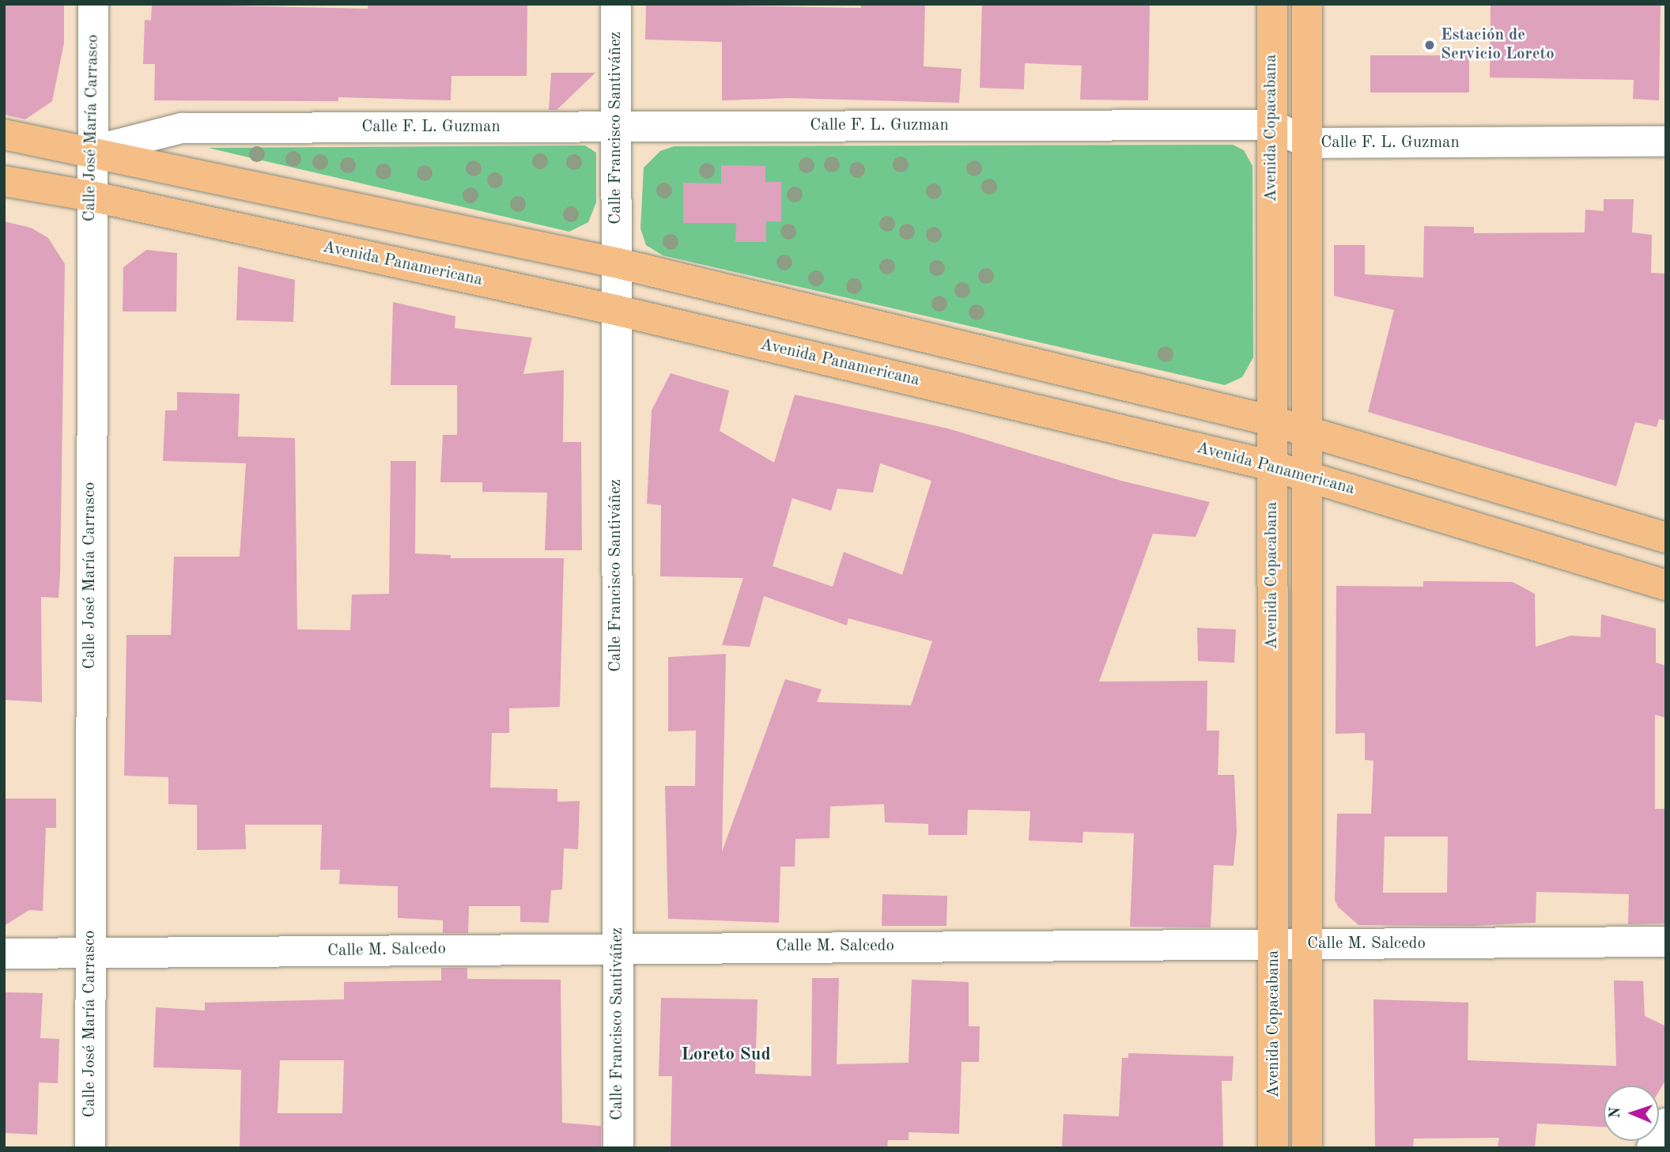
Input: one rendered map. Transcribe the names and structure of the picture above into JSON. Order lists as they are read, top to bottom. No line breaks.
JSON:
{"streets":{"main road":["Avenida Copacabana","Avenida Panamericana"],"street":["Calle F. L. Guzman","Calle José María Carrasco","Calle Francisco Santiváñez","Calle M. Salcedo"]},"crossings":[["Calle F. L. Guzman","Calle José María Carrasco"],["Calle F. L. Guzman","Calle Francisco Santiváñez"],["Calle F. L. Guzman","Avenida Copacabana"],["Calle José María Carrasco","Avenida Panamericana"],["Calle José María Carrasco","Calle M. Salcedo"],["Calle Francisco Santiváñez","Avenida Panamericana"],["Calle Francisco Santiváñez","Calle M. Salcedo"],["Avenida Copacabana","Avenida Panamericana"],["Avenida Copacabana","Calle M. Salcedo"]],"districts":["Loreto Sud"],"places":["Estación de Servicio Loreto"],"north":"left"}
